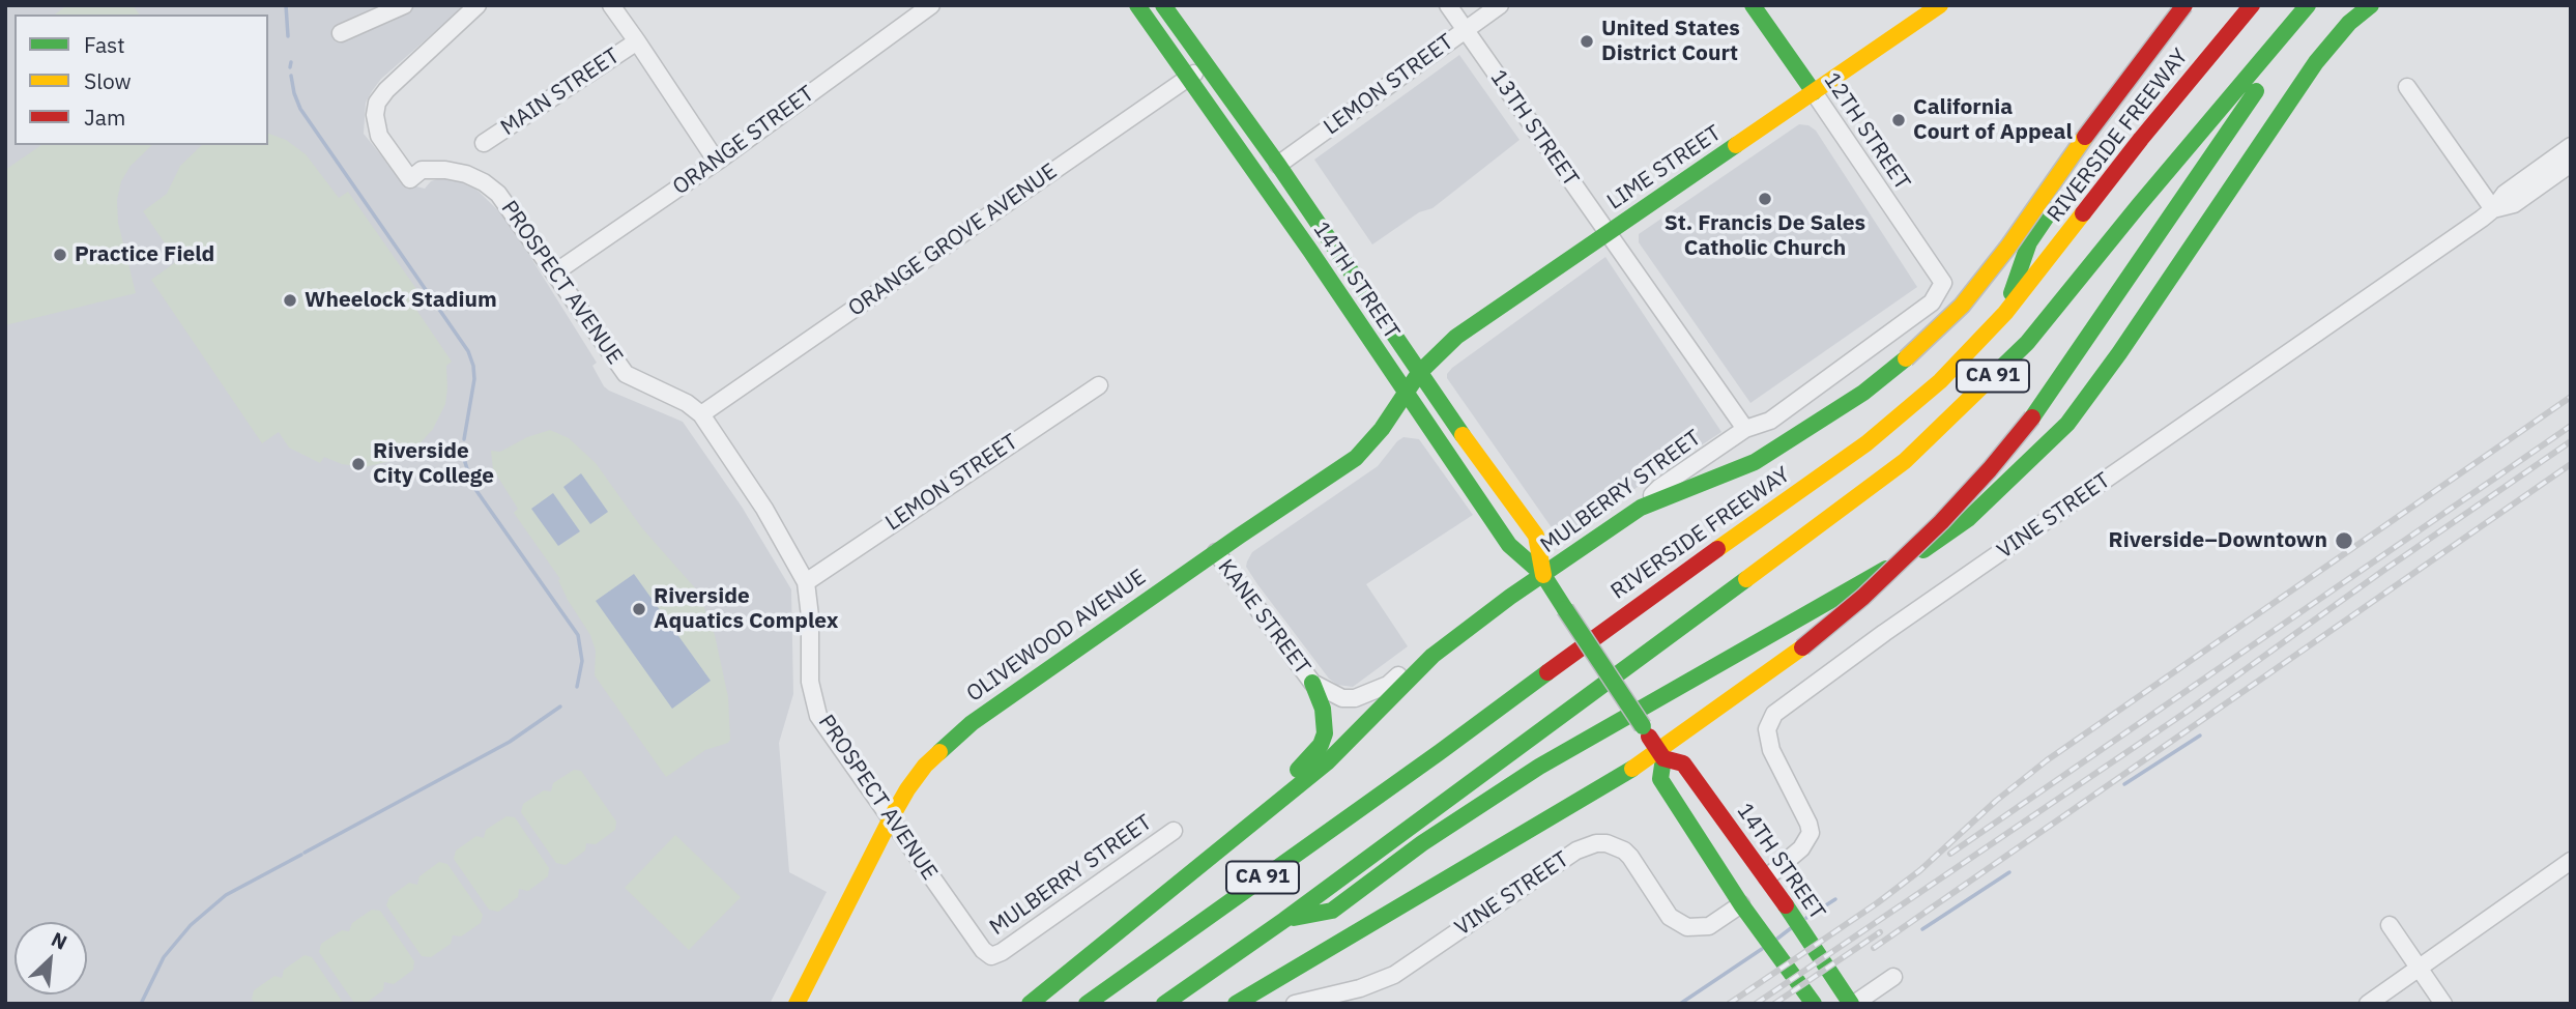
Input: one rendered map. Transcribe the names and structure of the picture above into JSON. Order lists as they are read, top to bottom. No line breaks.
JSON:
{"streets":{"main road":["12TH STREET","RIVERSIDE FREEWAY","LIME STREET","14TH STREET","CA 91","MULBERRY STREET","OLIVEWOOD AVENUE"],"street":["LEMON STREET","MAIN STREET","13TH STREET","ORANGE STREET","ORANGE GROVE AVENUE","PROSPECT AVENUE","VINE STREET","KANE STREET"]},"crossings":[["LEMON STREET","13TH STREET"],["LEMON STREET","14TH STREET"],["LEMON STREET","PROSPECT AVENUE"],["13TH STREET","LIME STREET"],["13TH STREET","MULBERRY STREET"],["12TH STREET","LIME STREET"],["12TH STREET","MULBERRY STREET"],["ORANGE STREET","PROSPECT AVENUE"],["LIME STREET","14TH STREET"],["LIME STREET","OLIVEWOOD AVENUE"],["ORANGE GROVE AVENUE","14TH STREET"],["ORANGE GROVE AVENUE","PROSPECT AVENUE"],["14TH STREET","MULBERRY STREET"],["14TH STREET","VINE STREET"],["14TH STREET","OLIVEWOOD AVENUE"],["PROSPECT AVENUE","MULBERRY STREET"],["PROSPECT AVENUE","OLIVEWOOD AVENUE"],["MULBERRY STREET","KANE STREET"],["KANE STREET","OLIVEWOOD AVENUE"]],"places":["United States District Court","California Court of Appeal","St. Francis De Sales Catholic Church","Practice Field","Wheelock Stadium","Riverside City College","Riverside–Downtown","Riverside Aquatics Complex"],"legend":["Fast","Slow","Jam"],"north":"top right"}
